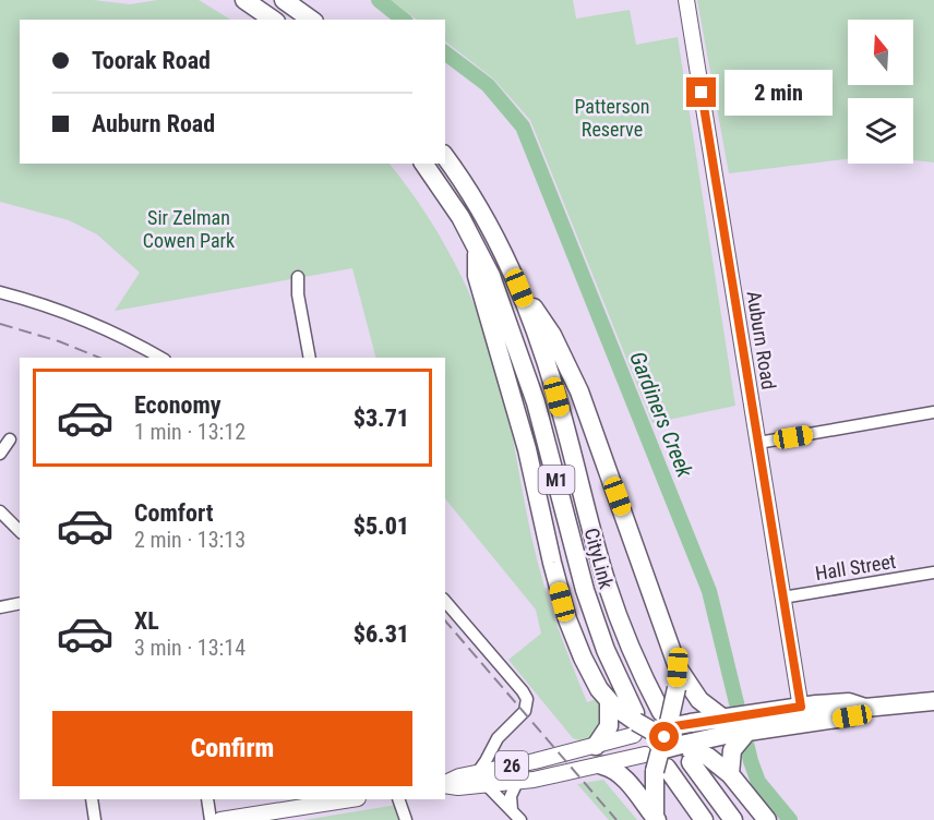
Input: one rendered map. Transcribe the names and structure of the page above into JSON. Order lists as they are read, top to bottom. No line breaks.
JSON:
{"streets":{"highway":["M1","CityLink","26"],"main road":["Auburn Road"],"street":["Hall Street"]},"crossings":[["Auburn Road","Hall Street"],["Auburn Road","26"],["M1","26"]],"water":["Gardiners Creek"],"parks":["Patterson Reserve","Sir Zelman Cowen Park"],"north":"top","page":{"banner":["Toorak Road","Auburn Road"],"bubble":"2 min","list":[{"name":"Economy","note":"1 min · 13:12","value":"$3.71"},{"name":"Comfort","note":"2 min · 13:13","value":"$5.01"},{"name":"XL","note":"3 min · 13:14","value":"$6.31"}],"buttons":"Confirm"}}
